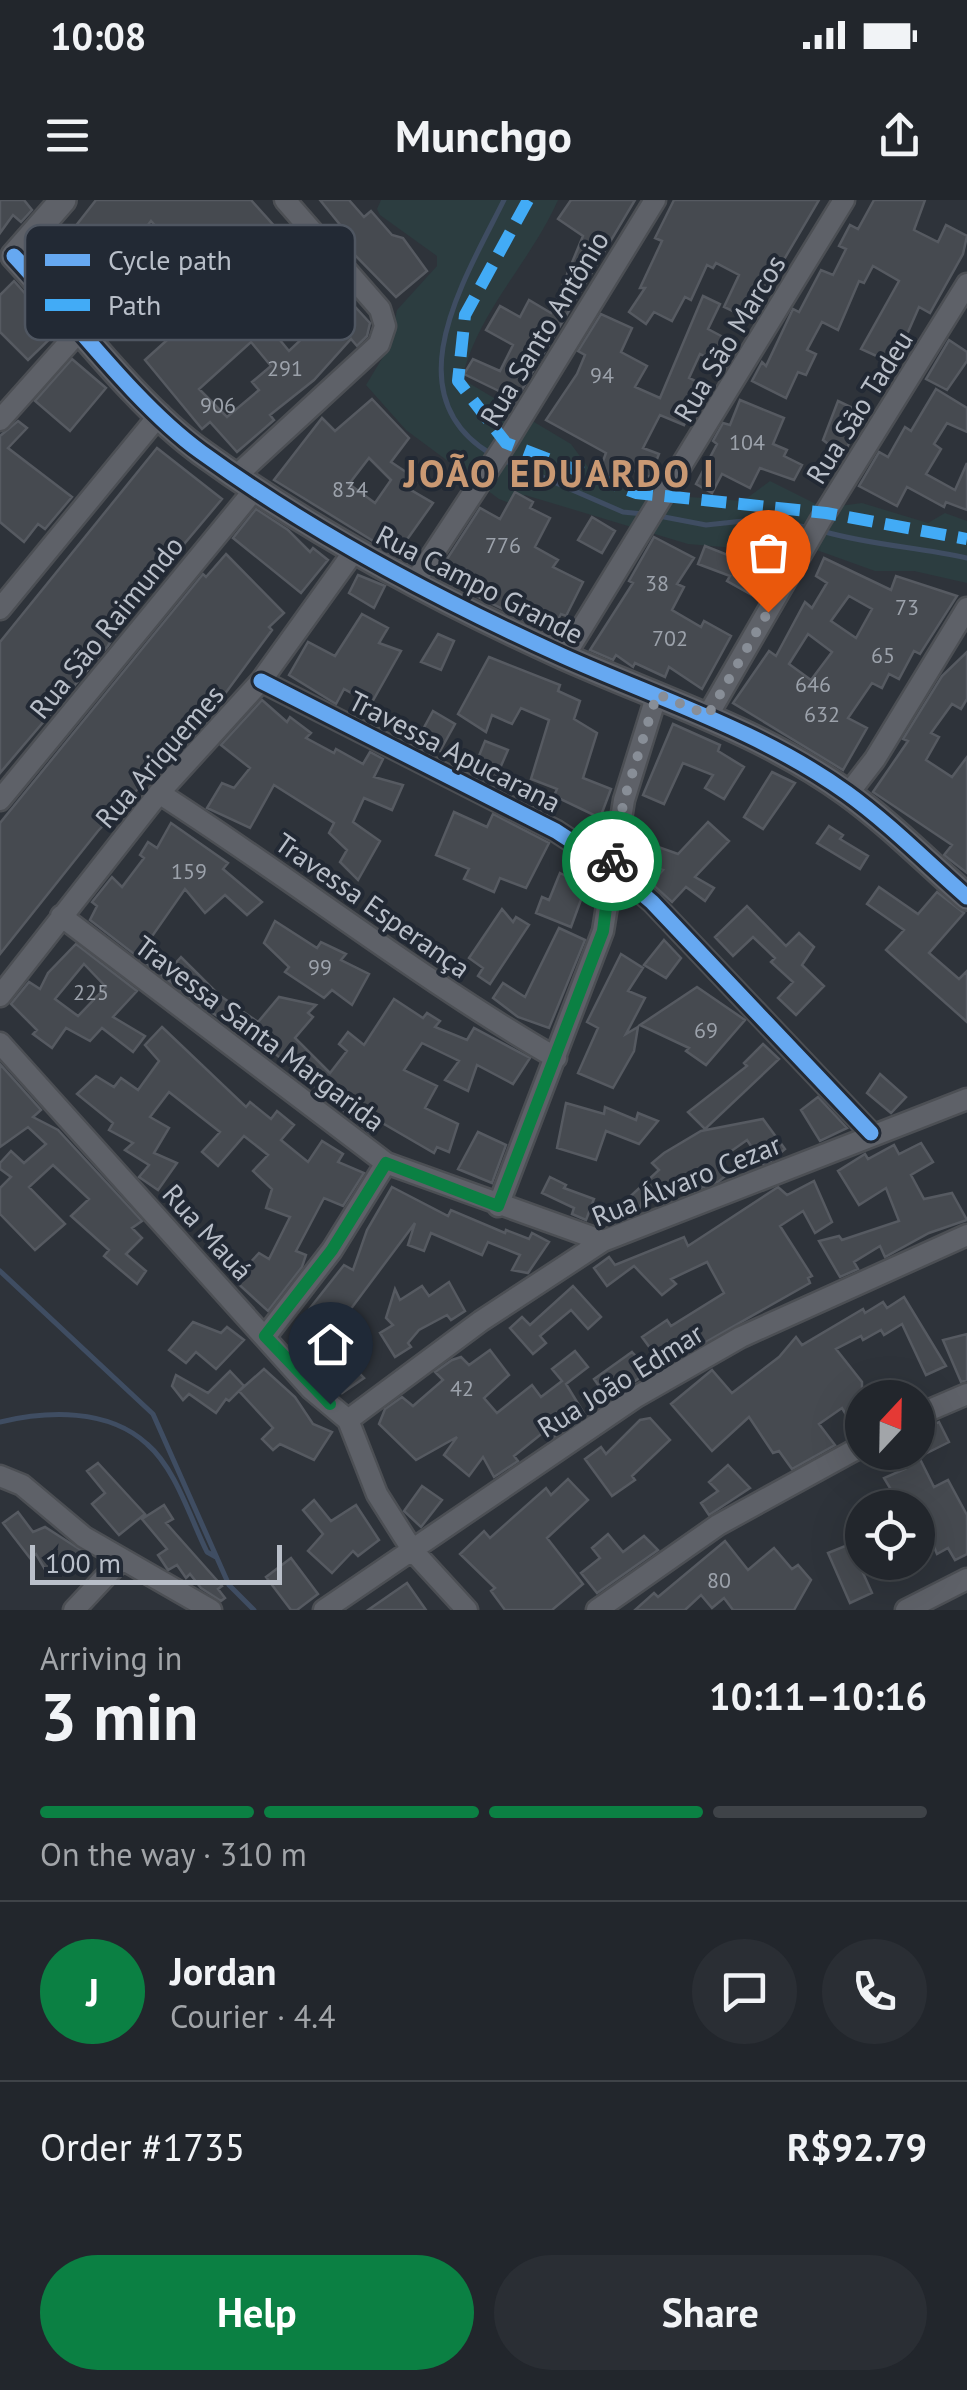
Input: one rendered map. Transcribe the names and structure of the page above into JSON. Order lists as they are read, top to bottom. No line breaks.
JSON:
{"streets":{"street":["Rua Santo Antônio","Rua São Marcos","Rua São Tadeu","Rua Campo Grande","Rua São Raimundo","Travessa Apucarana","Rua Ariquemes","Travessa Esperança","Travessa Santa Margarida","Rua Álvaro Cezar","Rua Mauá","Rua João Edmar"]},"crossings":[["Rua Santo Antônio","Rua Campo Grande"],["Rua São Marcos","Rua Campo Grande"],["Rua São Tadeu","Rua Campo Grande"],["Rua Campo Grande","Rua São Raimundo"],["Rua Campo Grande","Rua Ariquemes"],["Travessa Apucarana","Rua Ariquemes"],["Travessa Apucarana","Rua Álvaro Cezar"],["Rua Ariquemes","Travessa Esperança"],["Rua Ariquemes","Travessa Santa Margarida"],["Travessa Santa Margarida","Rua Álvaro Cezar"],["Rua Álvaro Cezar","Rua Mauá"],["Rua Mauá","Rua João Edmar"]],"districts":["JOÃO EDUARDO I"],"house_numbers":["291","94","906","104","834","776","38","73","702","65","646","632","159","99","225","69","42","80"],"legend":["Cycle path","Path"],"scale_bar":"100 m","north":"top","page":{"status":"10:08","header":"Munchgo","scale":"100 m","heading":["3 min","Arriving in","10:11–10:16"],"panel":["Jordan","Courier · 4.4","Order #1735","R$92.79"],"bar":"On the way · 310 m","round":"J","buttons":["Help","Share"]}}
